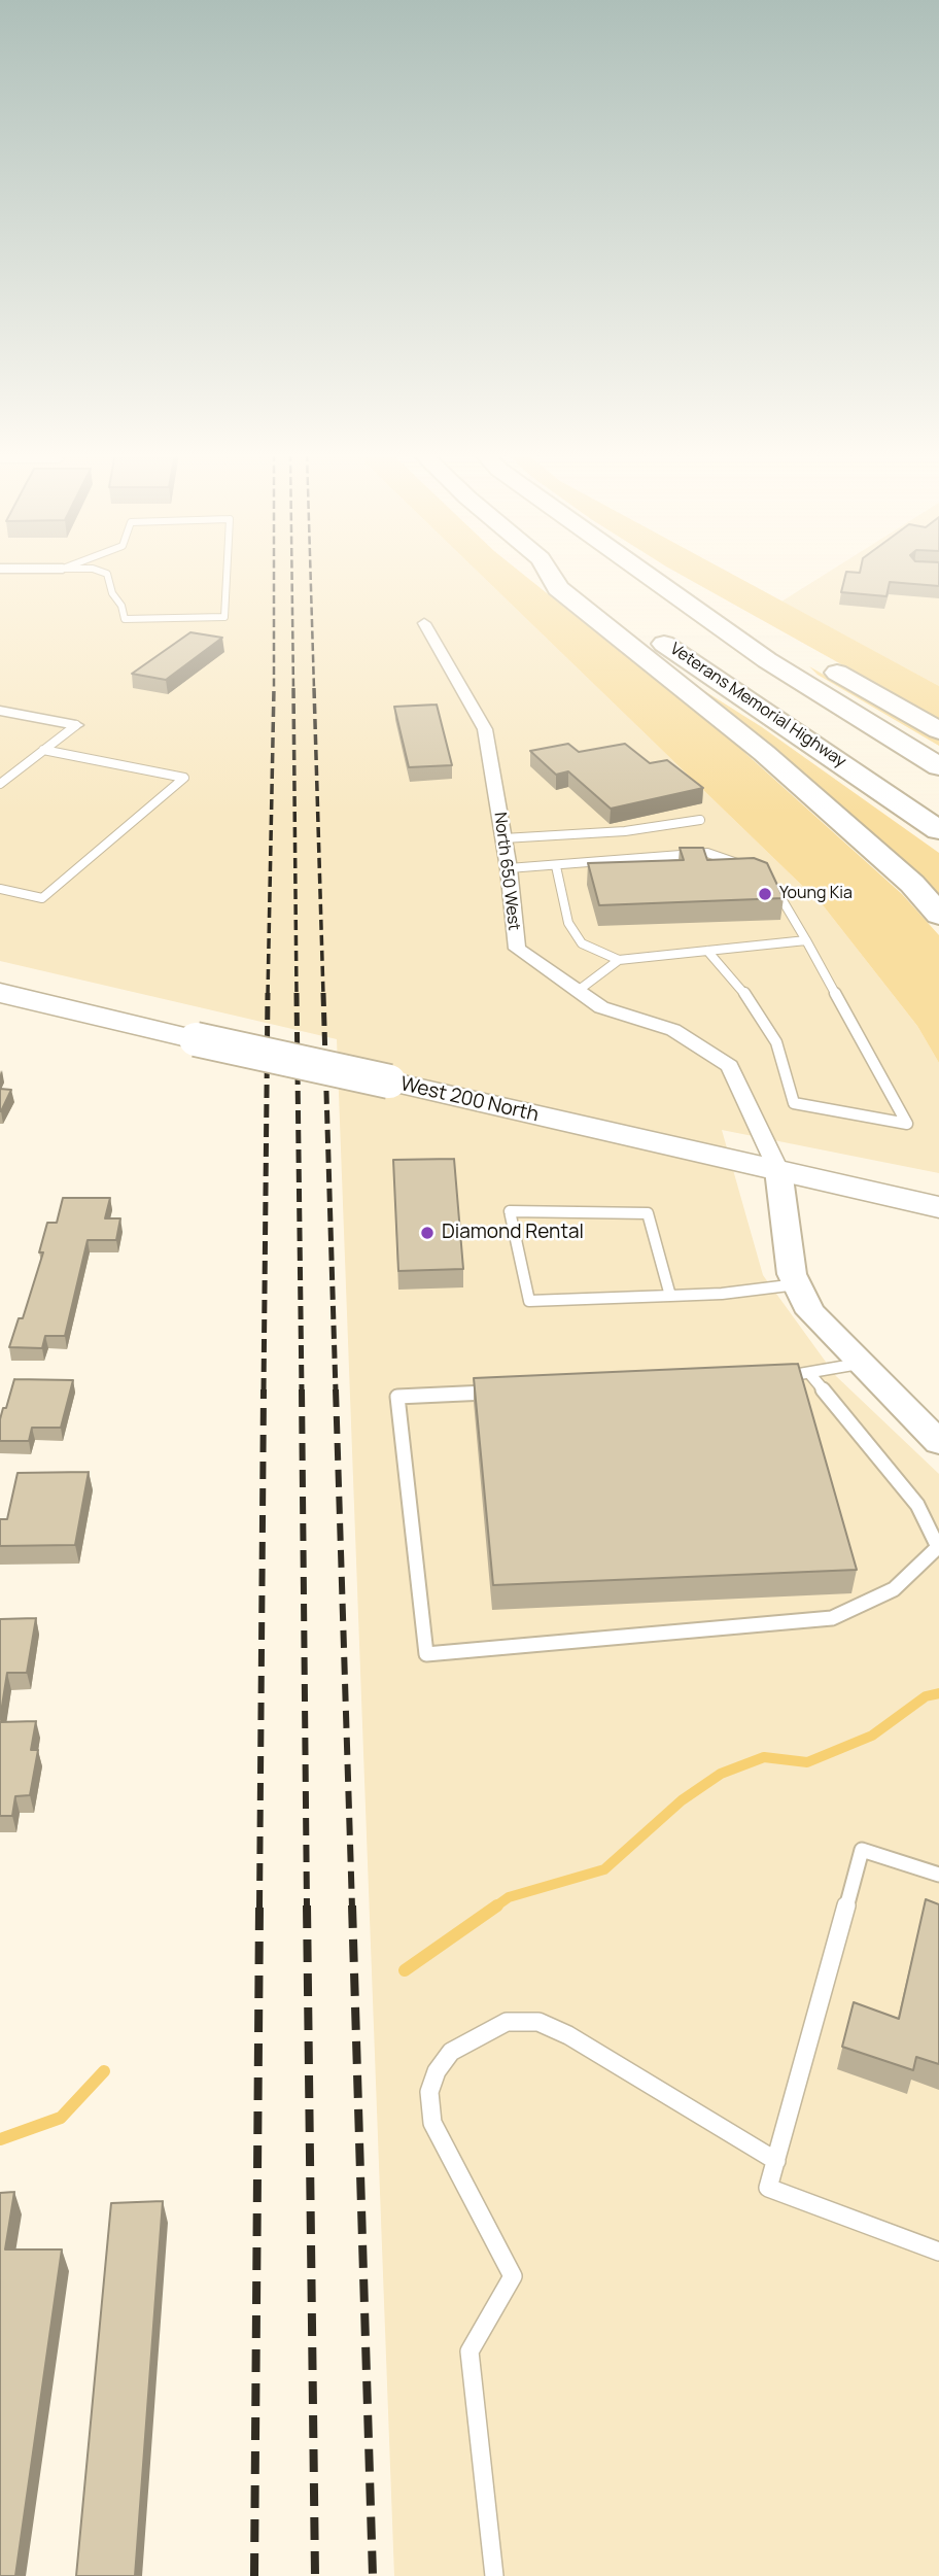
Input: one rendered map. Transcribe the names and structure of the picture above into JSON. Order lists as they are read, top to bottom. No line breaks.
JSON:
{"streets":{"highway":["Veterans Memorial Highway"],"main road":["West 200 North"],"street":["North 650 West"]},"crossings":[["North 650 West","West 200 North"]],"places":["Young Kia","Diamond Rental"]}
